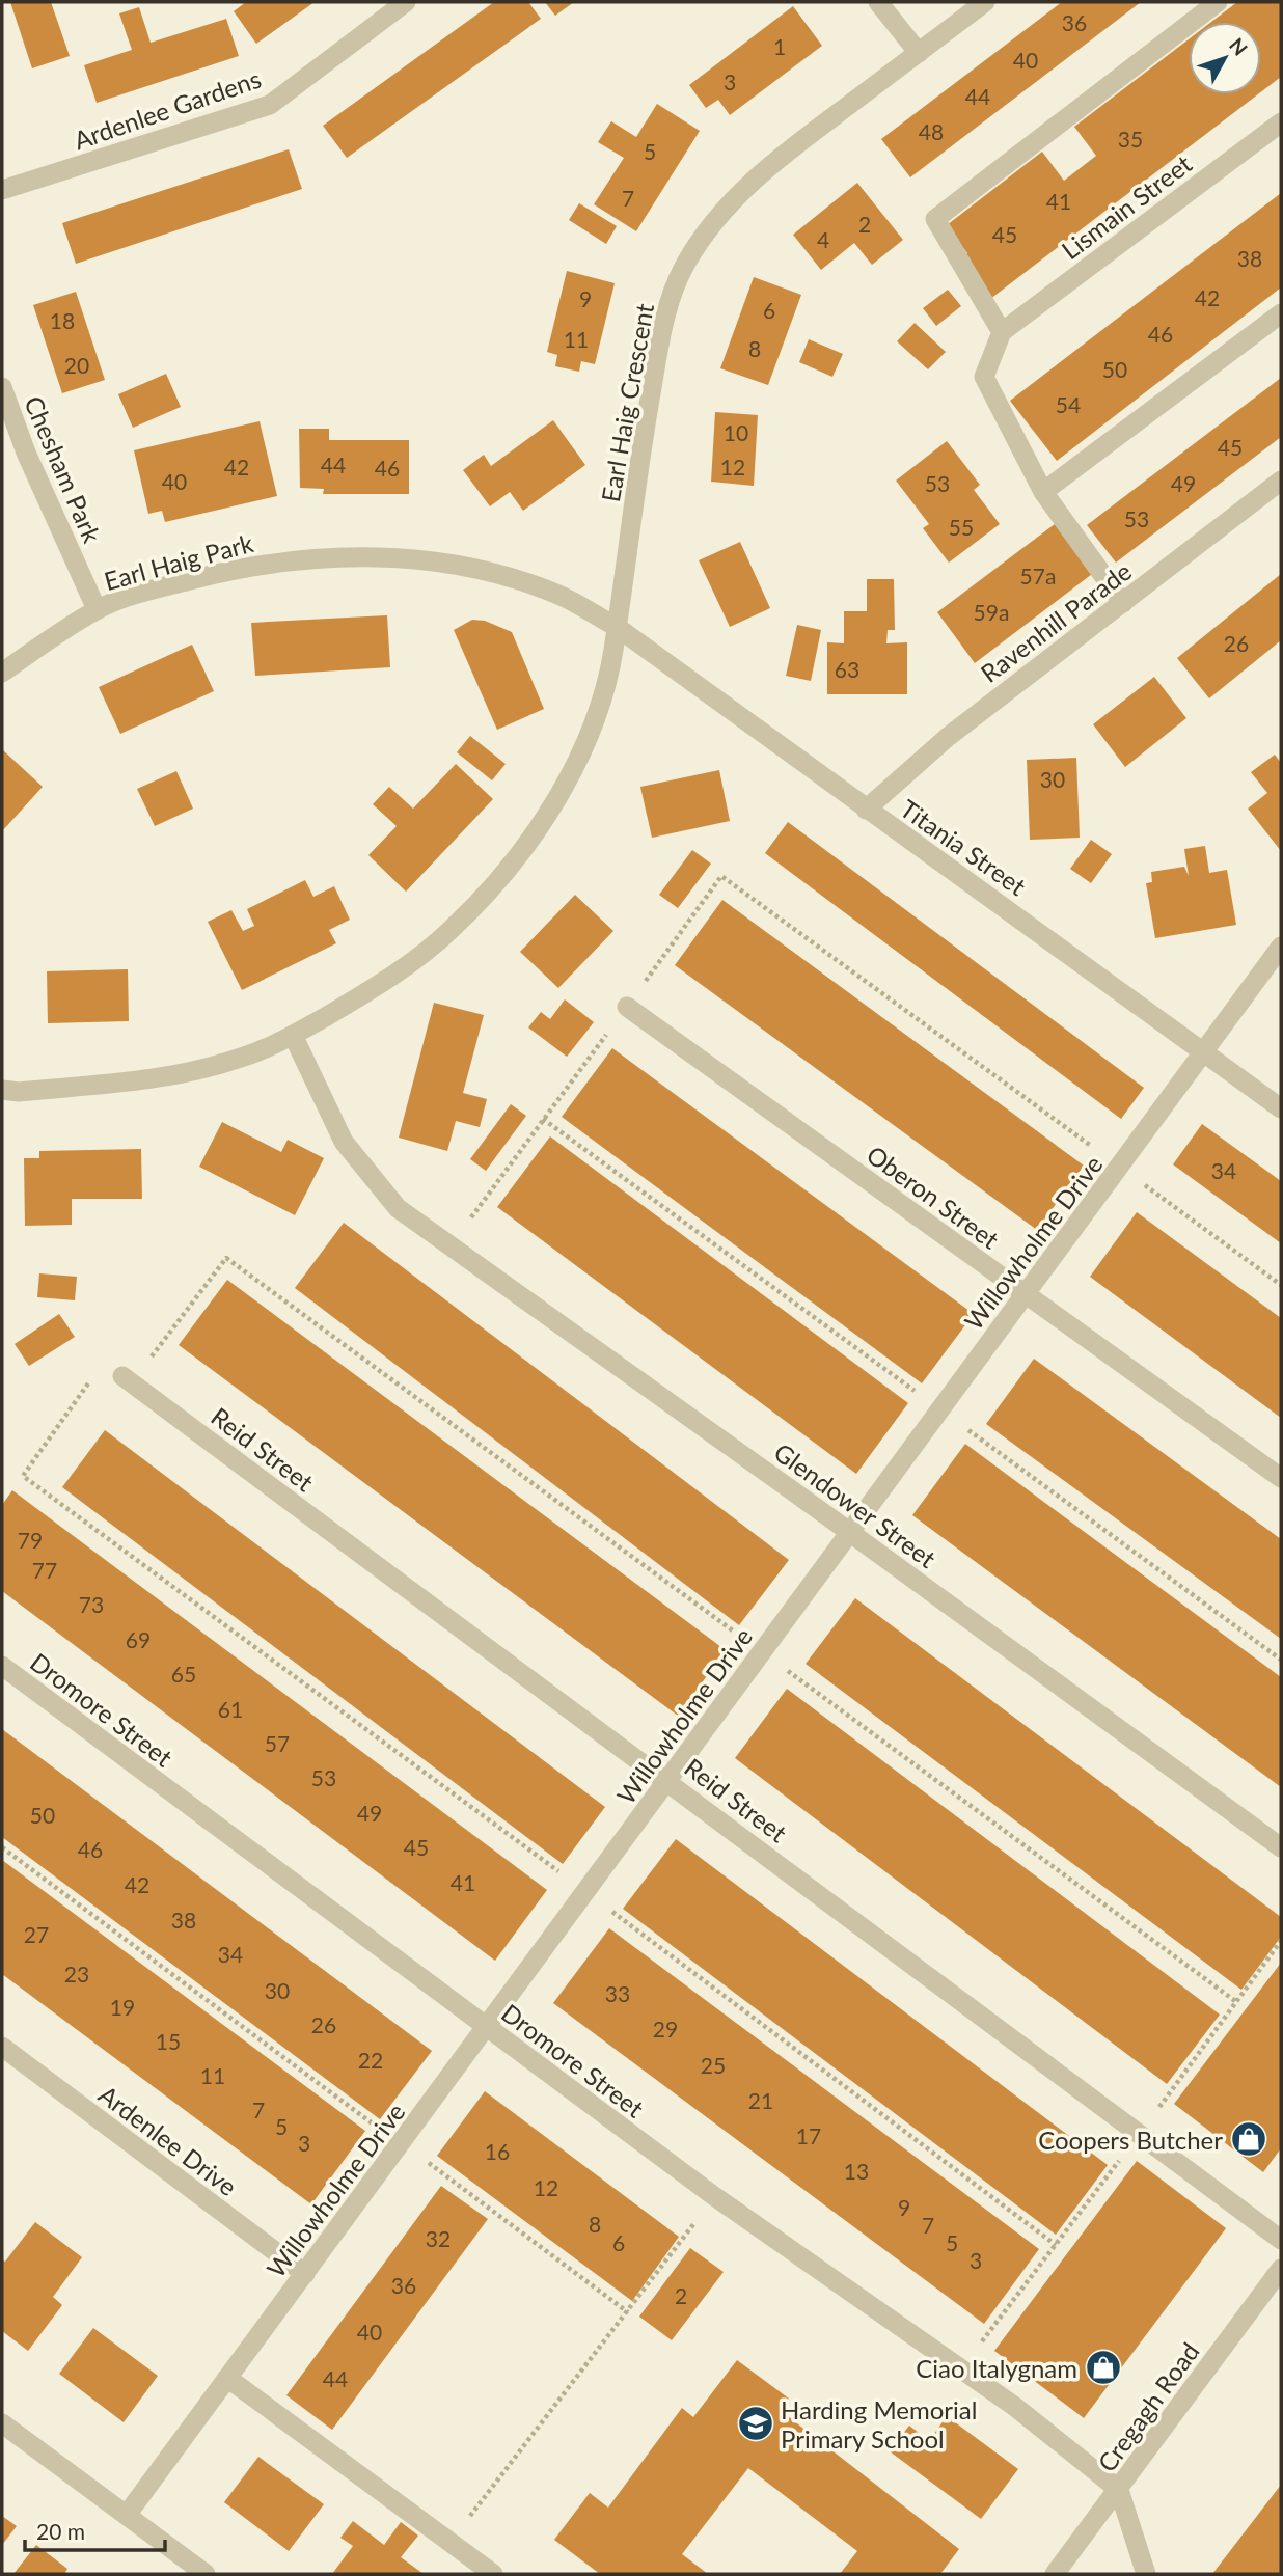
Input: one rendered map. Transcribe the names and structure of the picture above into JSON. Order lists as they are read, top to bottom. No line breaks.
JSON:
{"streets":{"street":["Ardenlee Gardens","Lismain Street","Earl Haig Crescent","Chesham Park","Earl Haig Park","Ravenhill Parade","Titania Street","Oberon Street","Willowholme Drive","Reid Street","Glendower Street","Dromore Street","Ardenlee Drive","Cregagh Road"]},"crossings":[["Earl Haig Crescent","Earl Haig Park"],["Earl Haig Crescent","Titania Street"],["Chesham Park","Earl Haig Park"],["Earl Haig Park","Titania Street"],["Ravenhill Parade","Titania Street"],["Titania Street","Willowholme Drive"],["Oberon Street","Willowholme Drive"],["Willowholme Drive","Reid Street"],["Willowholme Drive","Glendower Street"],["Willowholme Drive","Dromore Street"],["Willowholme Drive","Ardenlee Drive"],["Dromore Street","Cregagh Road"]],"places":{"shop":["Coopers Butcher","Ciao Italygnam"],"school or university":["Harding Memorial Primary School"]},"house_numbers":["36","1","40","3","44","48","35","5","7","41","2","45","4","38","42","9","6","18","46","11","8","20","50","54","10","45","44","42","12","46","40","53","49","53","55","57a","59a","26","63","30","34","79","77","73","69","65","61","57","53","49","50","45","46","41","42","38","27","34","23","30","33","19","26","29","15","22","25","11","21","7","5","17","3","16","13","12","9","8","7","32","6","5","3","36","2","40","44"],"scale_bar":"20 m","north":"top right"}
